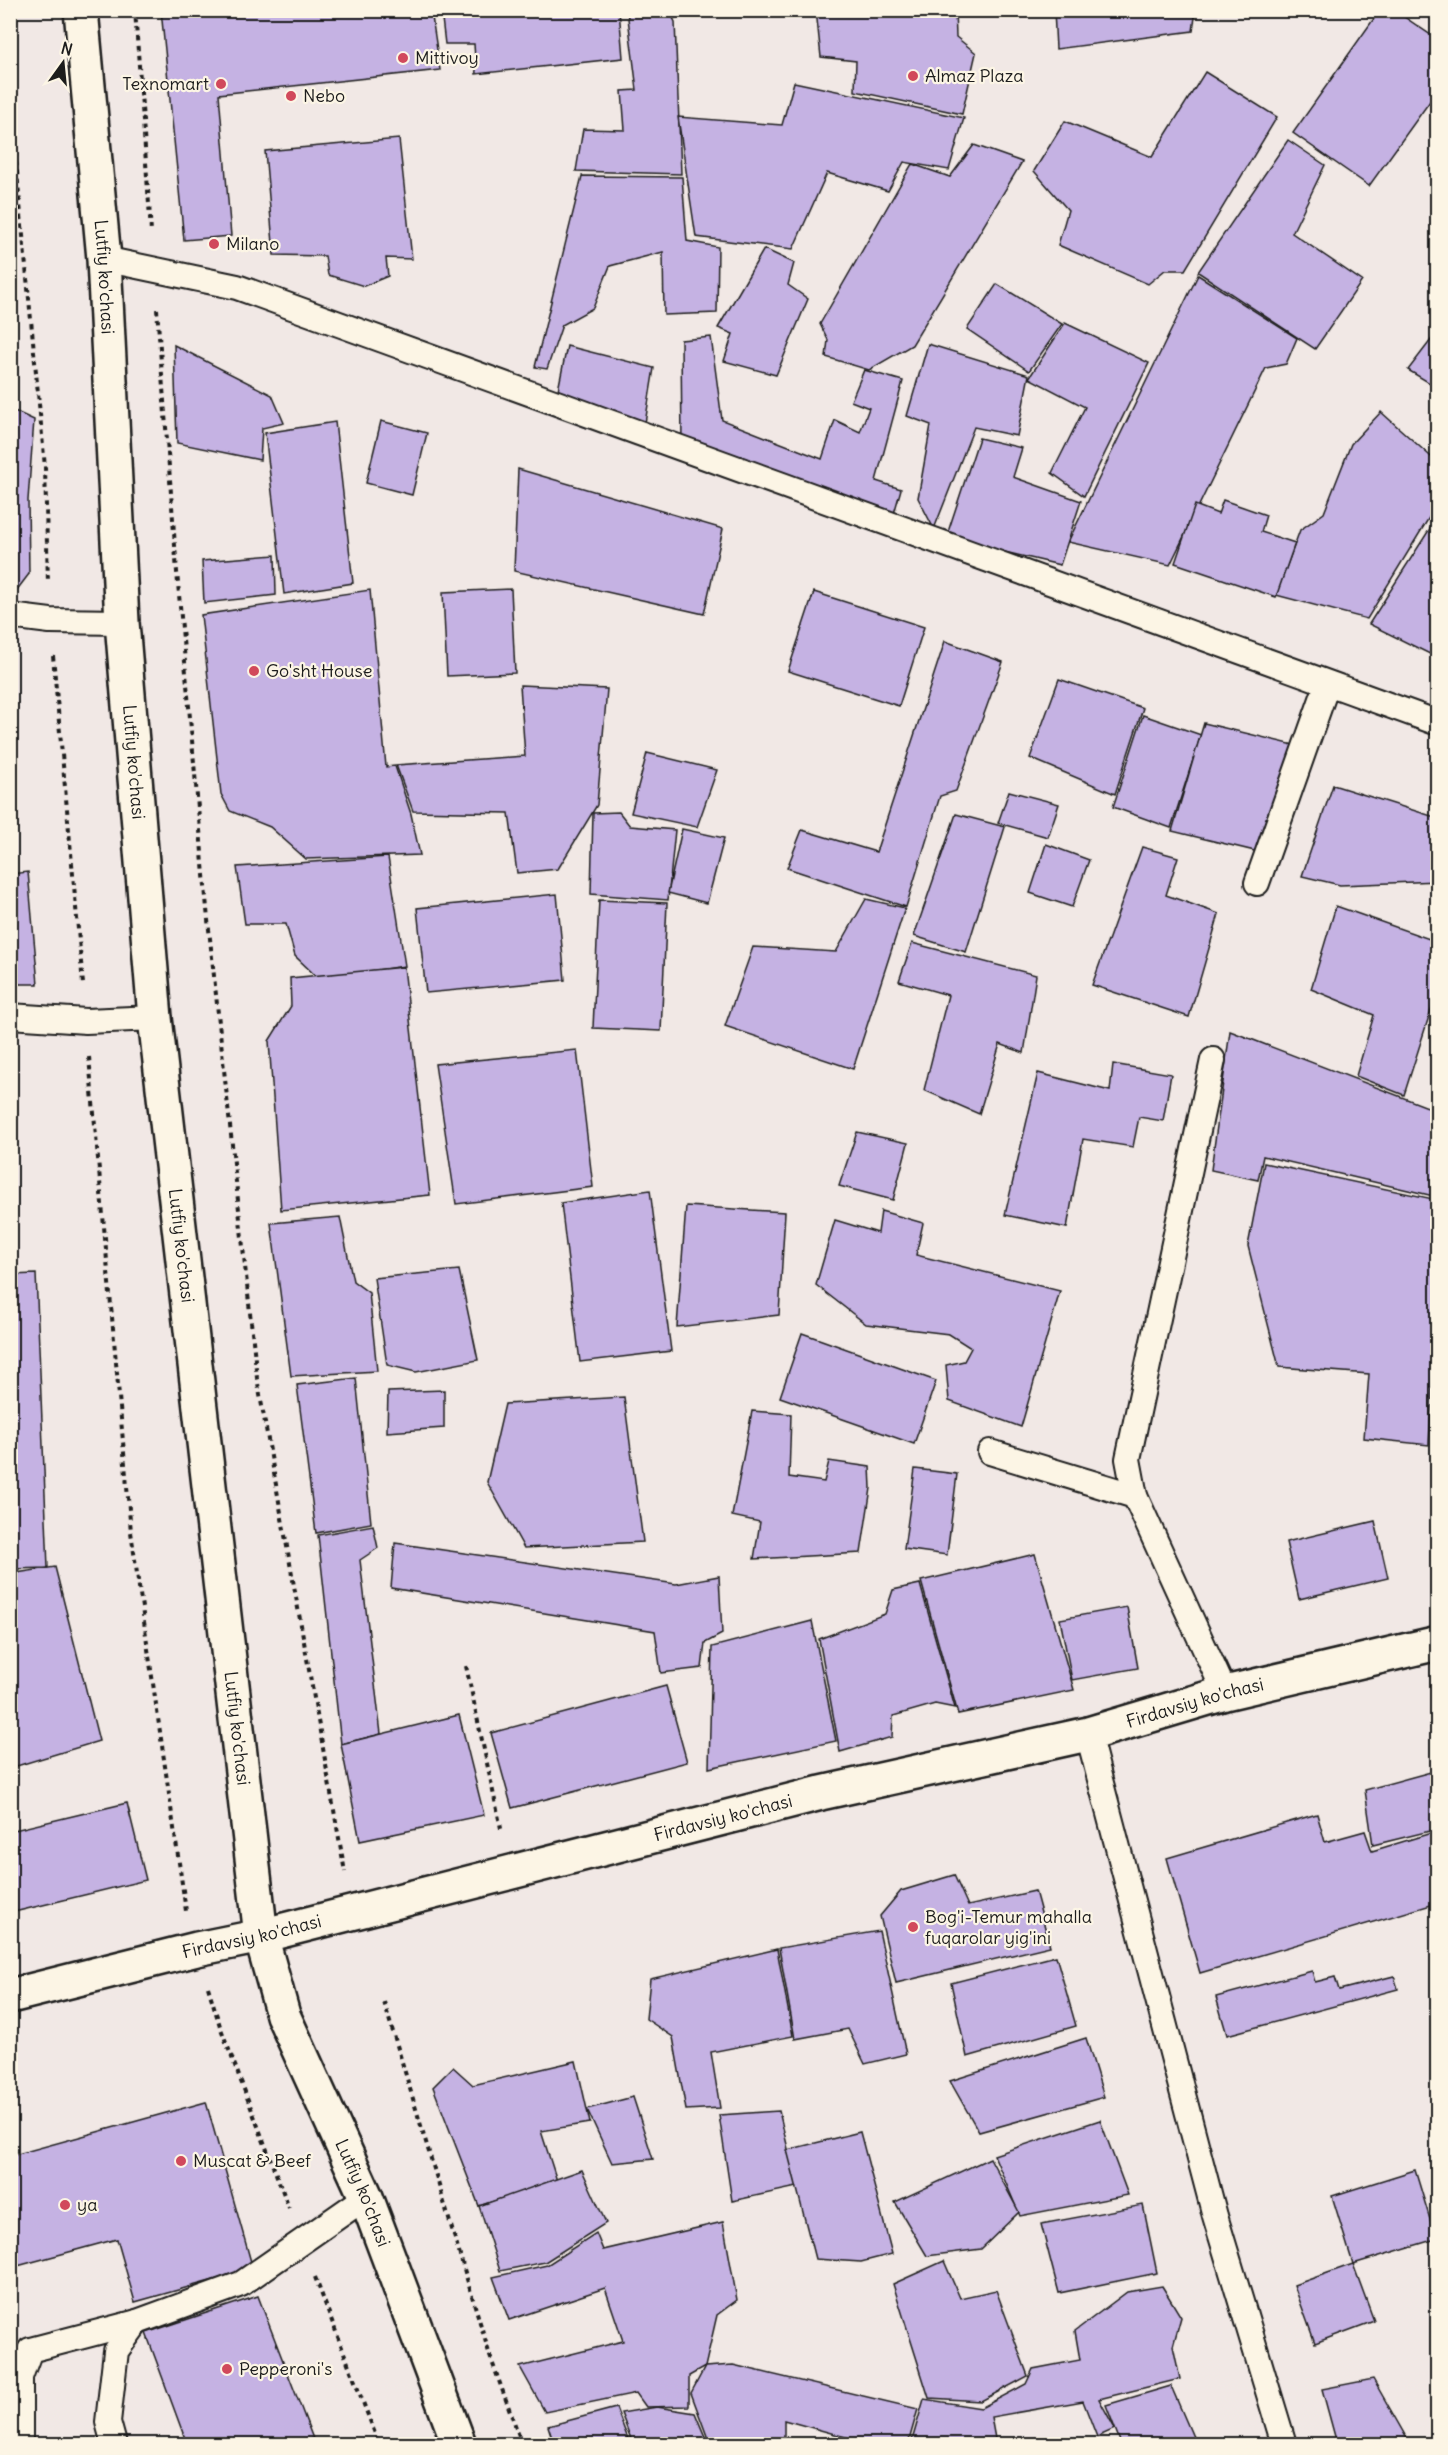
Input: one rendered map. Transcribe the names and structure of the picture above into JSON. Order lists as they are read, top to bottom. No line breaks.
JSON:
{"streets":{"main road":["Lutfiy ko'chasi","Firdavsiy ko'chasi"]},"crossings":[["Lutfiy ko'chasi","Firdavsiy ko'chasi"]],"places":["Mittivoy","Almaz Plaza","Texnomart","Nebo","Milano","Go'sht House","Bog'i-Temur mahalla fuqarolar yig'ini","Muscat & Beef","ya","Pepperoni's"],"north":"top"}
